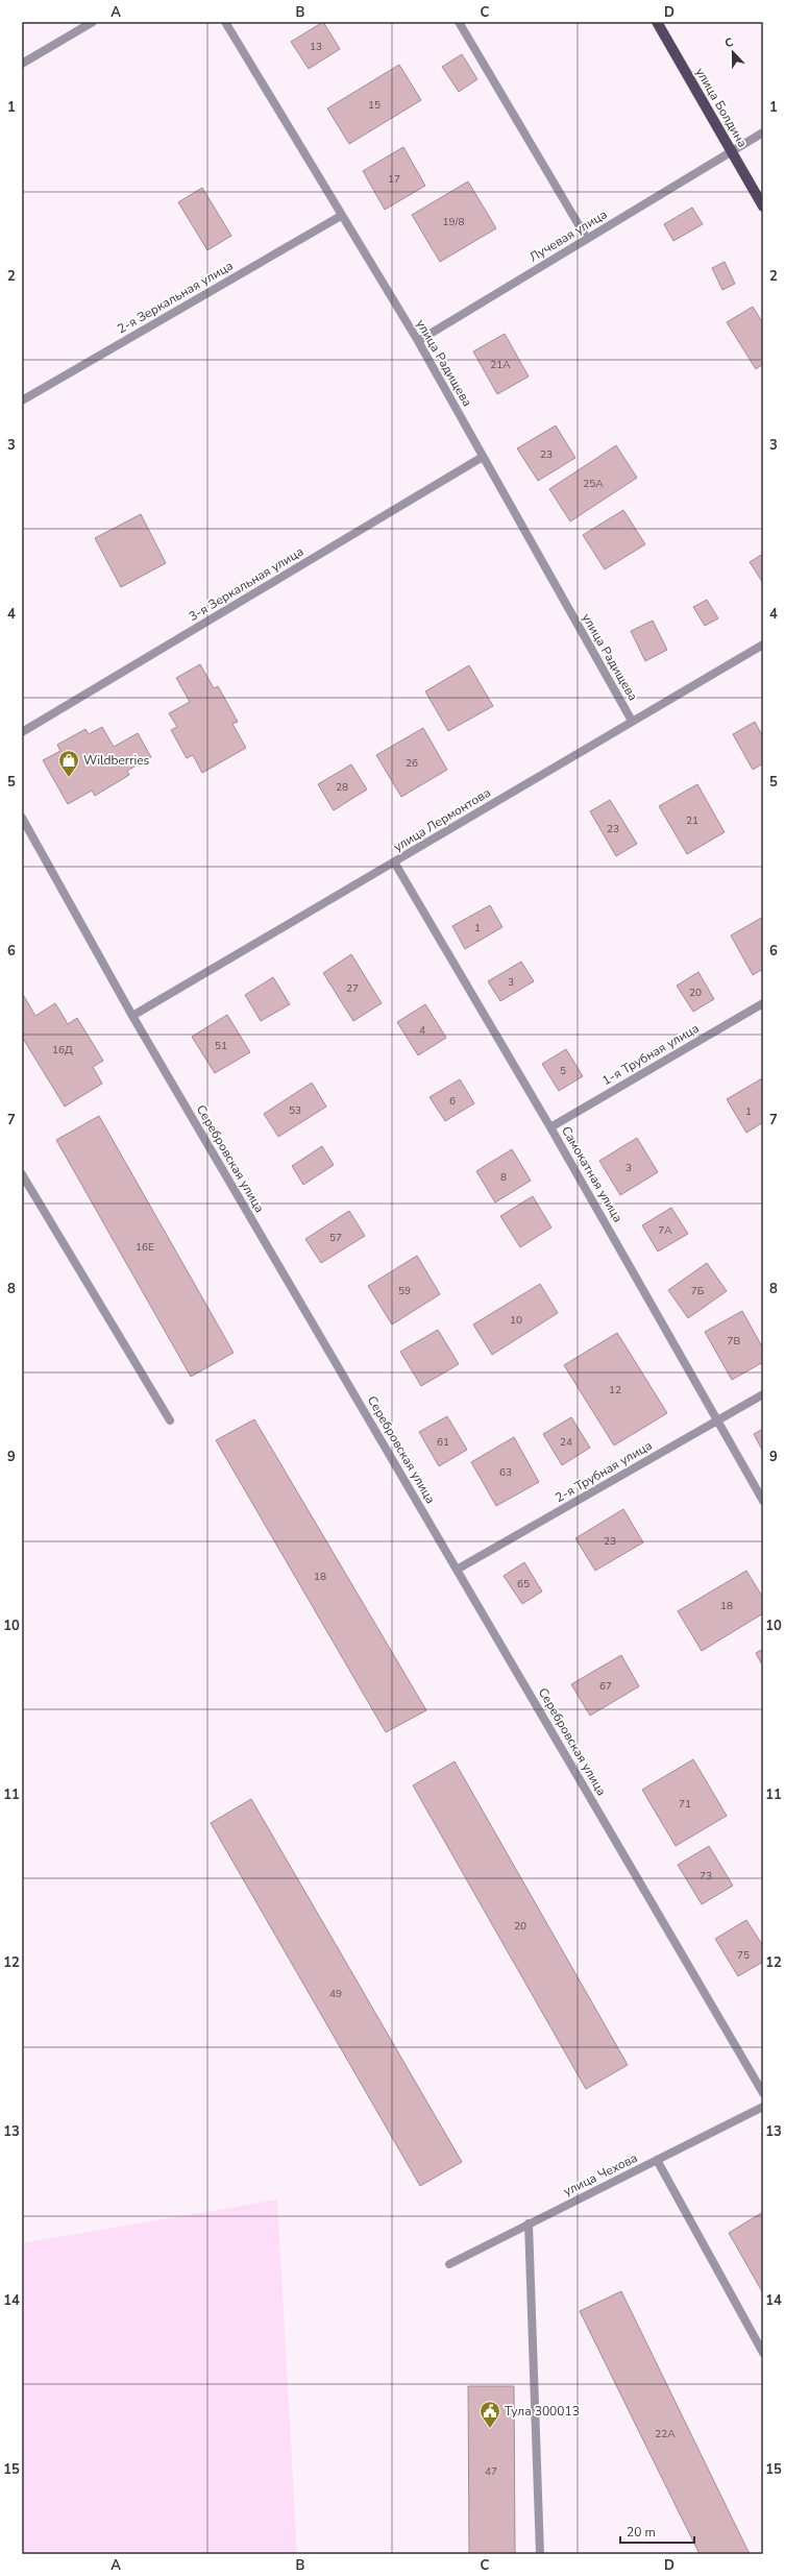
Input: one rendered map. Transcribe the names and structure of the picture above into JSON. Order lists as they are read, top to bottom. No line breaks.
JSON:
{"streets":{"main road":["улица Болдина"],"street":["Лучевая улица","2-я Зеркальная улица","улица Радищева","3-я Зеркальная улица","улица Лермонтова","1-я Трубная улица","Серебровская улица","Самокатная улица","2-я Трубная улица","улица Чехова"]},"crossings":[["улица Болдина","Лучевая улица"],["Лучевая улица","улица Радищева"],["2-я Зеркальная улица","улица Радищева"],["улица Радищева","3-я Зеркальная улица"],["улица Радищева","улица Лермонтова"],["улица Лермонтова","Серебровская улица"],["улица Лермонтова","Самокатная улица"],["1-я Трубная улица","Самокатная улица"],["Серебровская улица","2-я Трубная улица"],["Самокатная улица","2-я Трубная улица"]],"places":{"shop":["Wildberries"],"public building":["Тула 300013"]},"house_numbers":["13","15","17","19/8","21А","23","25А","26","28","21","23","1","3","27","20","4","51","16Д","5","6","53","1","3","8","7А","57","16Е","59","7Б","10","7В","12","61","24","63","23","18","65","18","67","71","73","20","75","49","22А","47"],"scale_bar":"20 m","north":"top","grid":{"columns":["A","B","C","D"],"rows":["1","2","3","4","5","6","7","8","9","10","11","12","13","14","15"]}}
